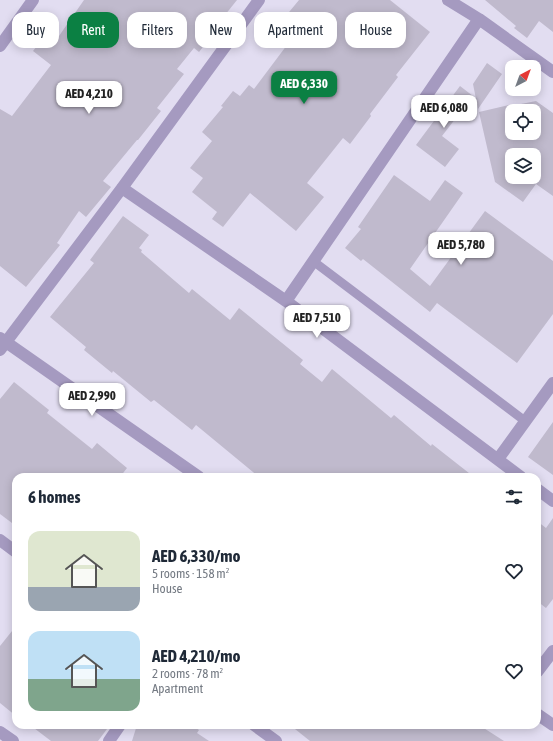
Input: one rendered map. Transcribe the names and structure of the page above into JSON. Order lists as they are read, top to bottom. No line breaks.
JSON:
{"north":"top right","page":{"chip":["Buy","Rent","Filters","New","Apartment","House"],"price":["AED 6,330","AED 4,210","AED 6,080","AED 5,780","AED 7,510","AED 2,990"],"heading":"6 homes","list":[{"name":"AED 6,330/mo","note":"5 rooms · 158 m² · House"},{"name":"AED 4,210/mo","note":"2 rooms · 78 m² · Apartment"}]}}
